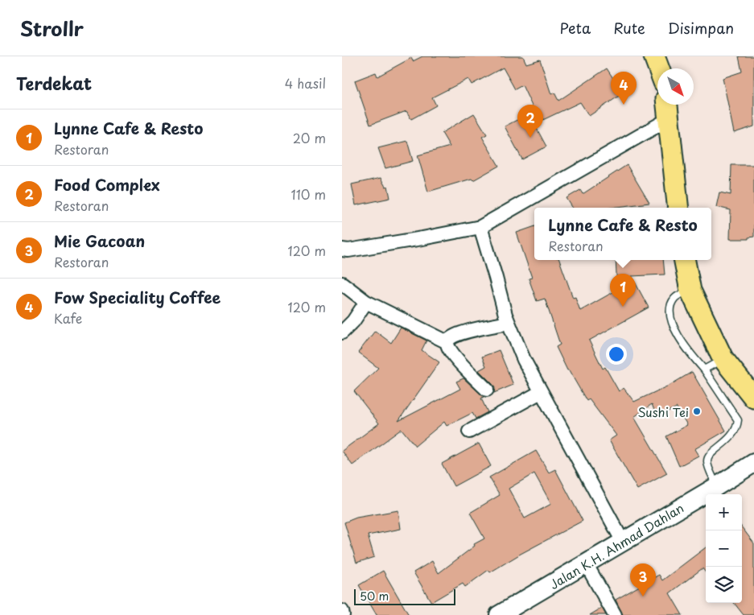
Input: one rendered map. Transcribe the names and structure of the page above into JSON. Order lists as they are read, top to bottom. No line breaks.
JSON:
{"streets":{"main road":["Jalan K.H. Ahmad Dahlan"]},"places":["Sushi Tei"],"scale_bar":"50 m","north":"bottom right","page":{"header":"Strollr","nav":["Peta","Rute","Disimpan"],"heading":["Terdekat","4 hasil"],"pins":["4","2","1","3"],"list":[{"mark":"1","name":"Lynne Cafe & Resto","note":"Restoran","value":"20 m"},{"mark":"2","name":"Food Complex","note":"Restoran","value":"110 m"},{"mark":"3","name":"Mie Gacoan","note":"Restoran","value":"120 m"},{"mark":"4","name":"Fow Speciality Coffee","note":"Kafe","value":"120 m"}],"popup":["Lynne Cafe & Resto","Restoran"],"map_buttons":["+","−"],"scale":"50 m"}}
